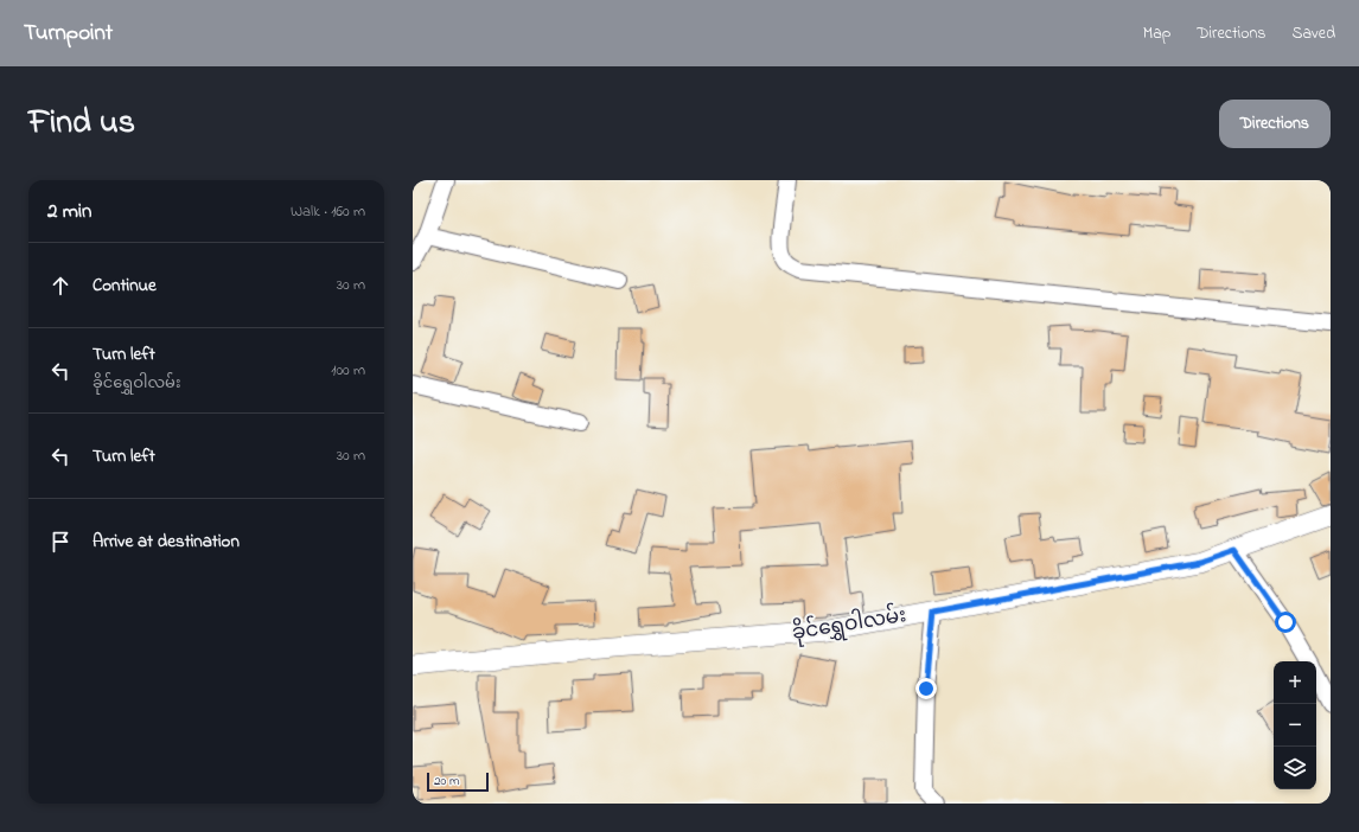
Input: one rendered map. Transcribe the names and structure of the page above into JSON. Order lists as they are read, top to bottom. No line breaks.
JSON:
{"streets":{"street":["ခိုင်ရွှေဝါလမ်း"]},"scale_bar":"20 m","page":{"header":"Turnpoint","nav":["Map","Directions","Saved"],"title":"Find us","buttons":"Directions","heading":["2 min","Walk · 160 m"],"list":[["Continue","30 m"],["Turn left","ခိုင်ရွှေဝါလမ်း","100 m"],["Turn left","30 m"],"Arrive at destination"],"map_buttons":["+","−"],"scale":"20 m"}}
